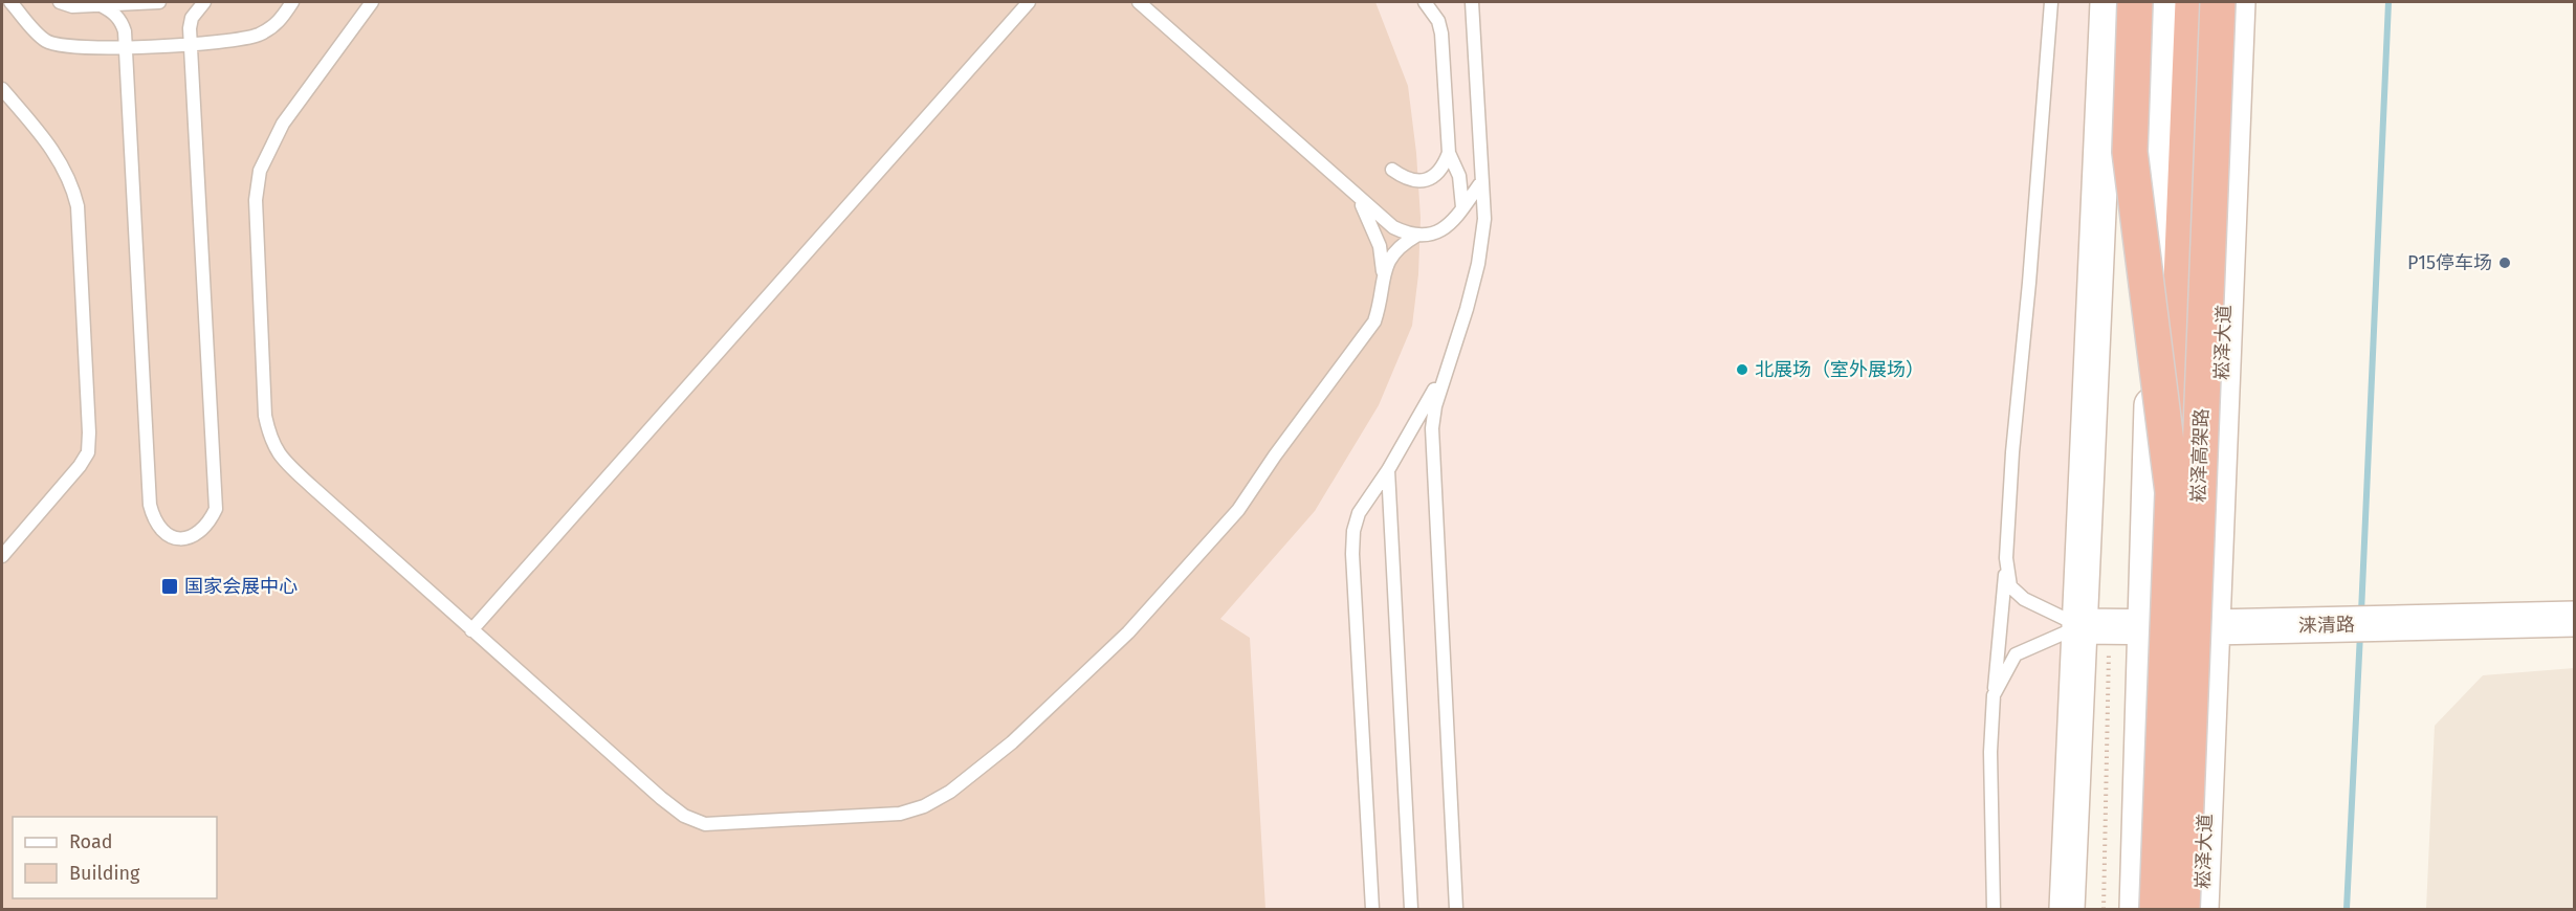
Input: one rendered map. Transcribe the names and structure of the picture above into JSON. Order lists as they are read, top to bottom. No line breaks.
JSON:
{"streets":{"highway":["崧泽高架路"],"main road":["崧泽大道","涞清路"]},"crossings":[["崧泽大道","涞清路"]],"places":{"other":["P15停车场","北展场（室外展场）"],"transit":["国家会展中心"]},"legend":["Road","Building"]}
